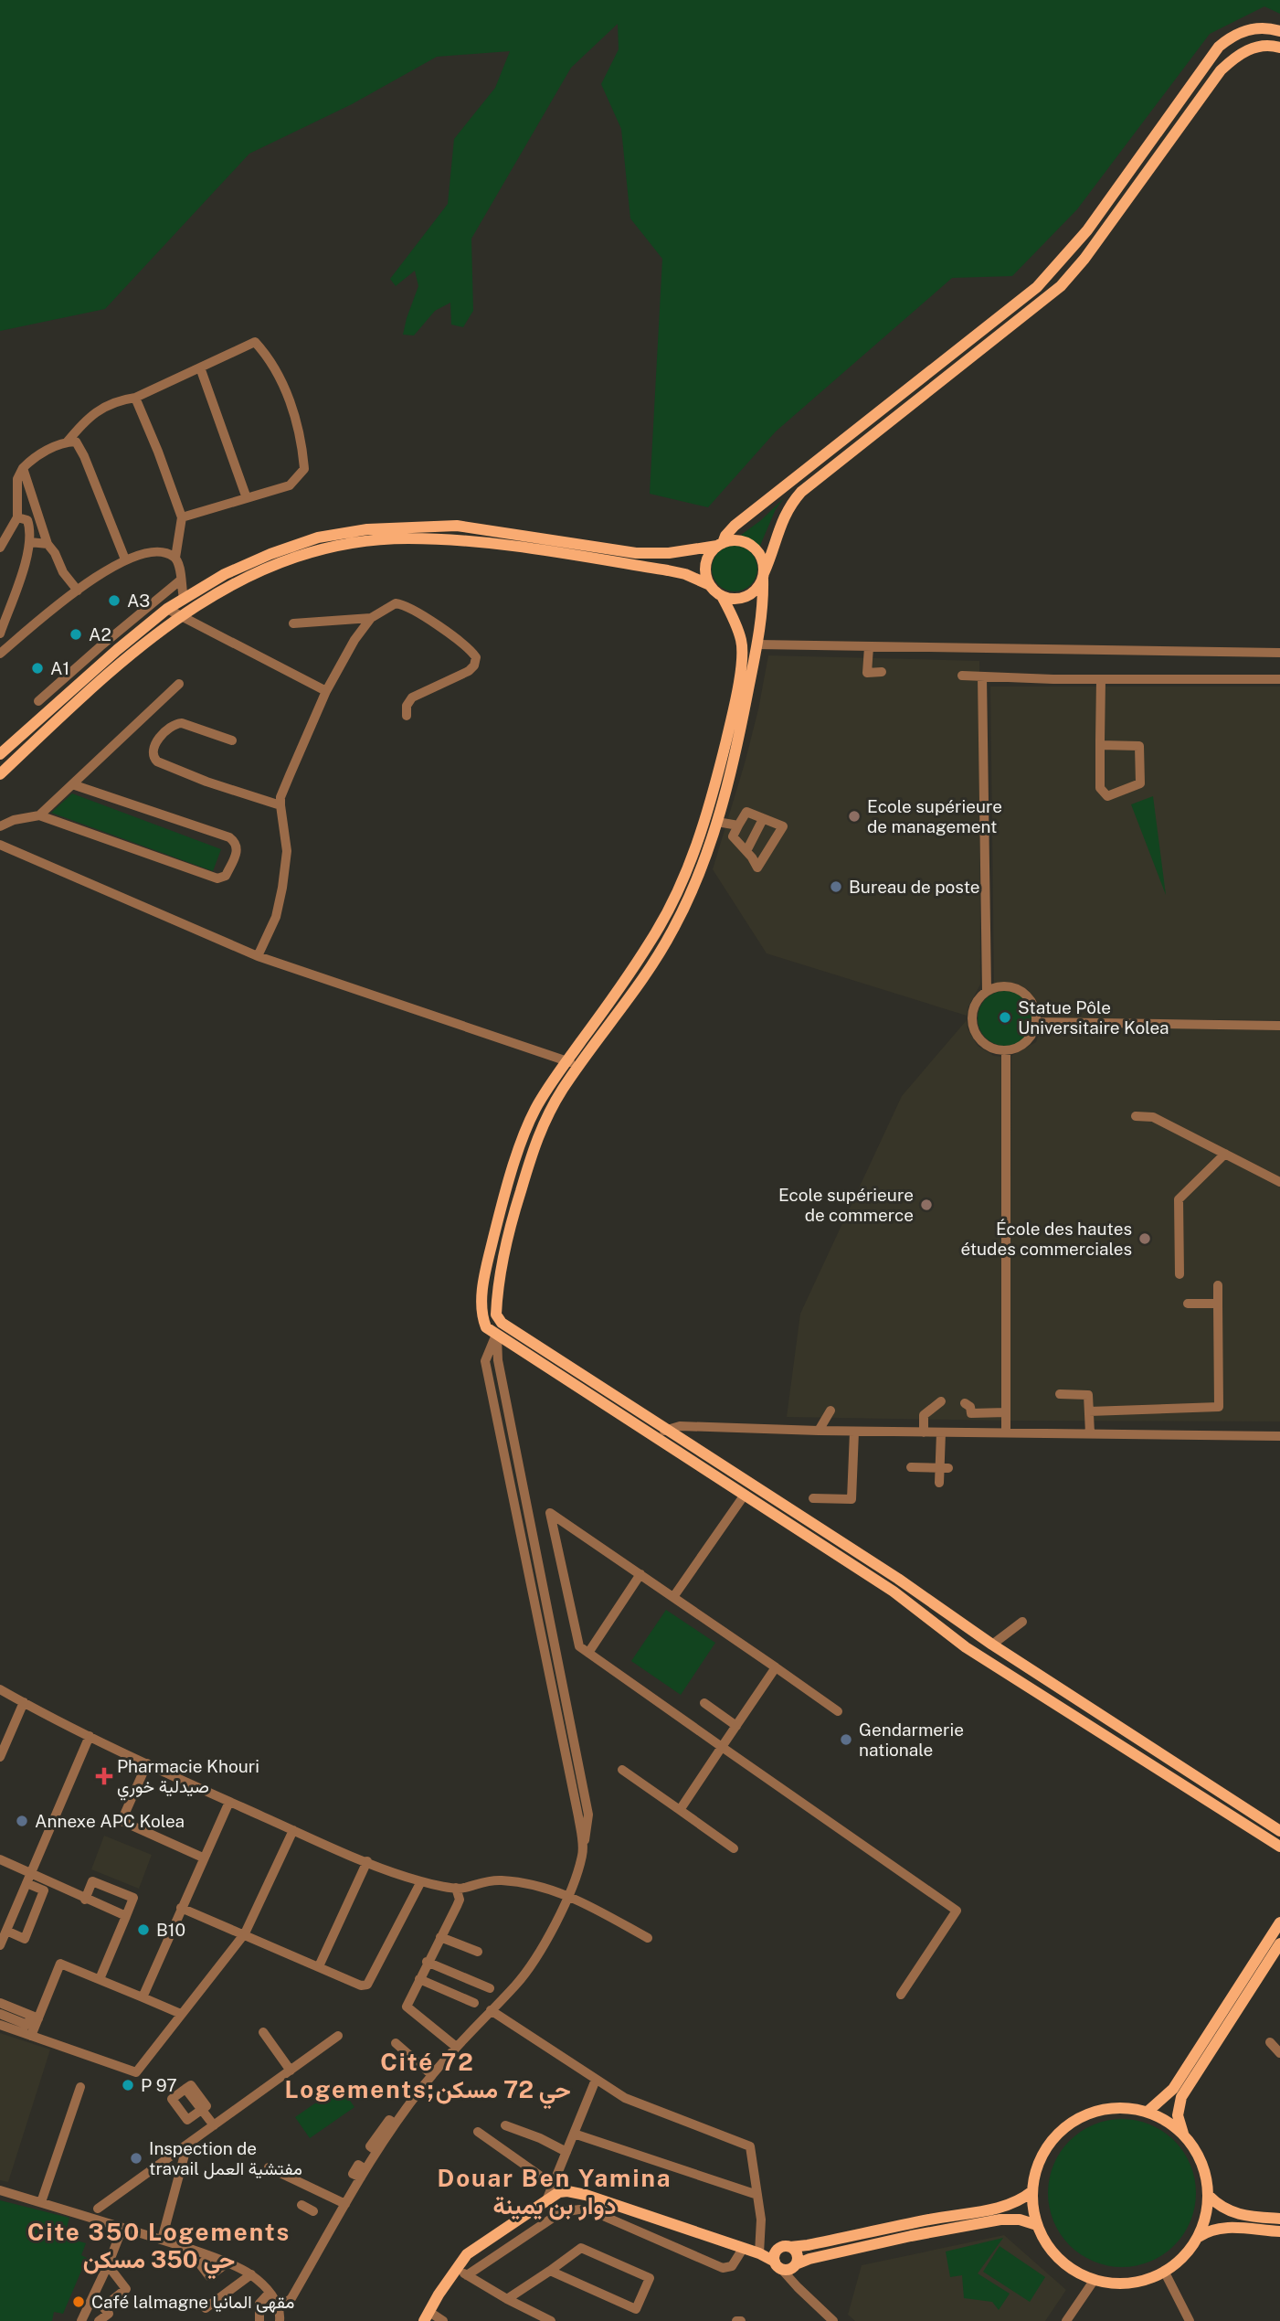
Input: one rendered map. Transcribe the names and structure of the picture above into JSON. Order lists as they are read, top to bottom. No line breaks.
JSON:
{"districts":["Cité 72 Logements;حي 72 مسكن","Douar Ben Yamina دوار بن يمينة","Cite 350 Logements حي 350 مسكن"],"places":{"other":["A3","A2","A1","Ecole supérieure de management","Bureau de poste","Statue Pôle Universitaire Kolea","Ecole supérieure de commerce","École des hautes études commerciales","Gendarmerie nationale","Annexe APC Kolea","B10","P 97","Inspection de travail مفتشية العمل","Café lalmagne مقهى المانيا"],"health":["Pharmacie Khouri صيدلية خوري"]}}
